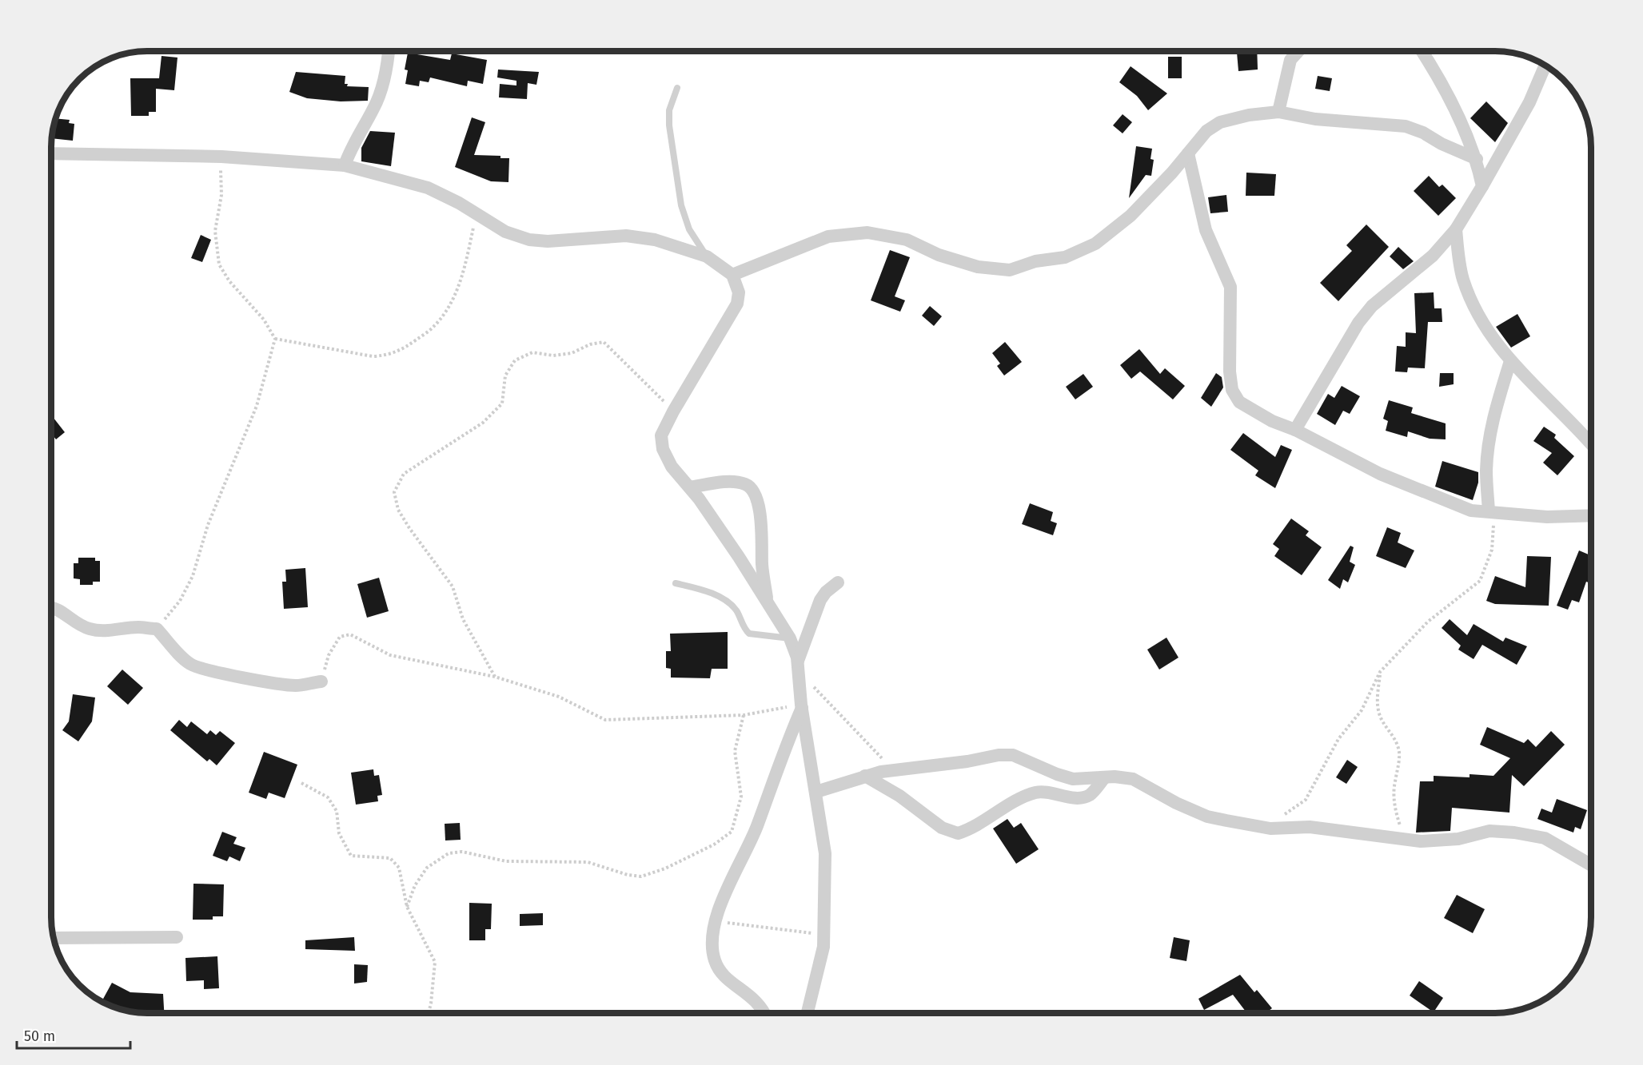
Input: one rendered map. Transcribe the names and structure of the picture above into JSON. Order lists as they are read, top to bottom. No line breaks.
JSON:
{"scale_bar":"50 m"}
